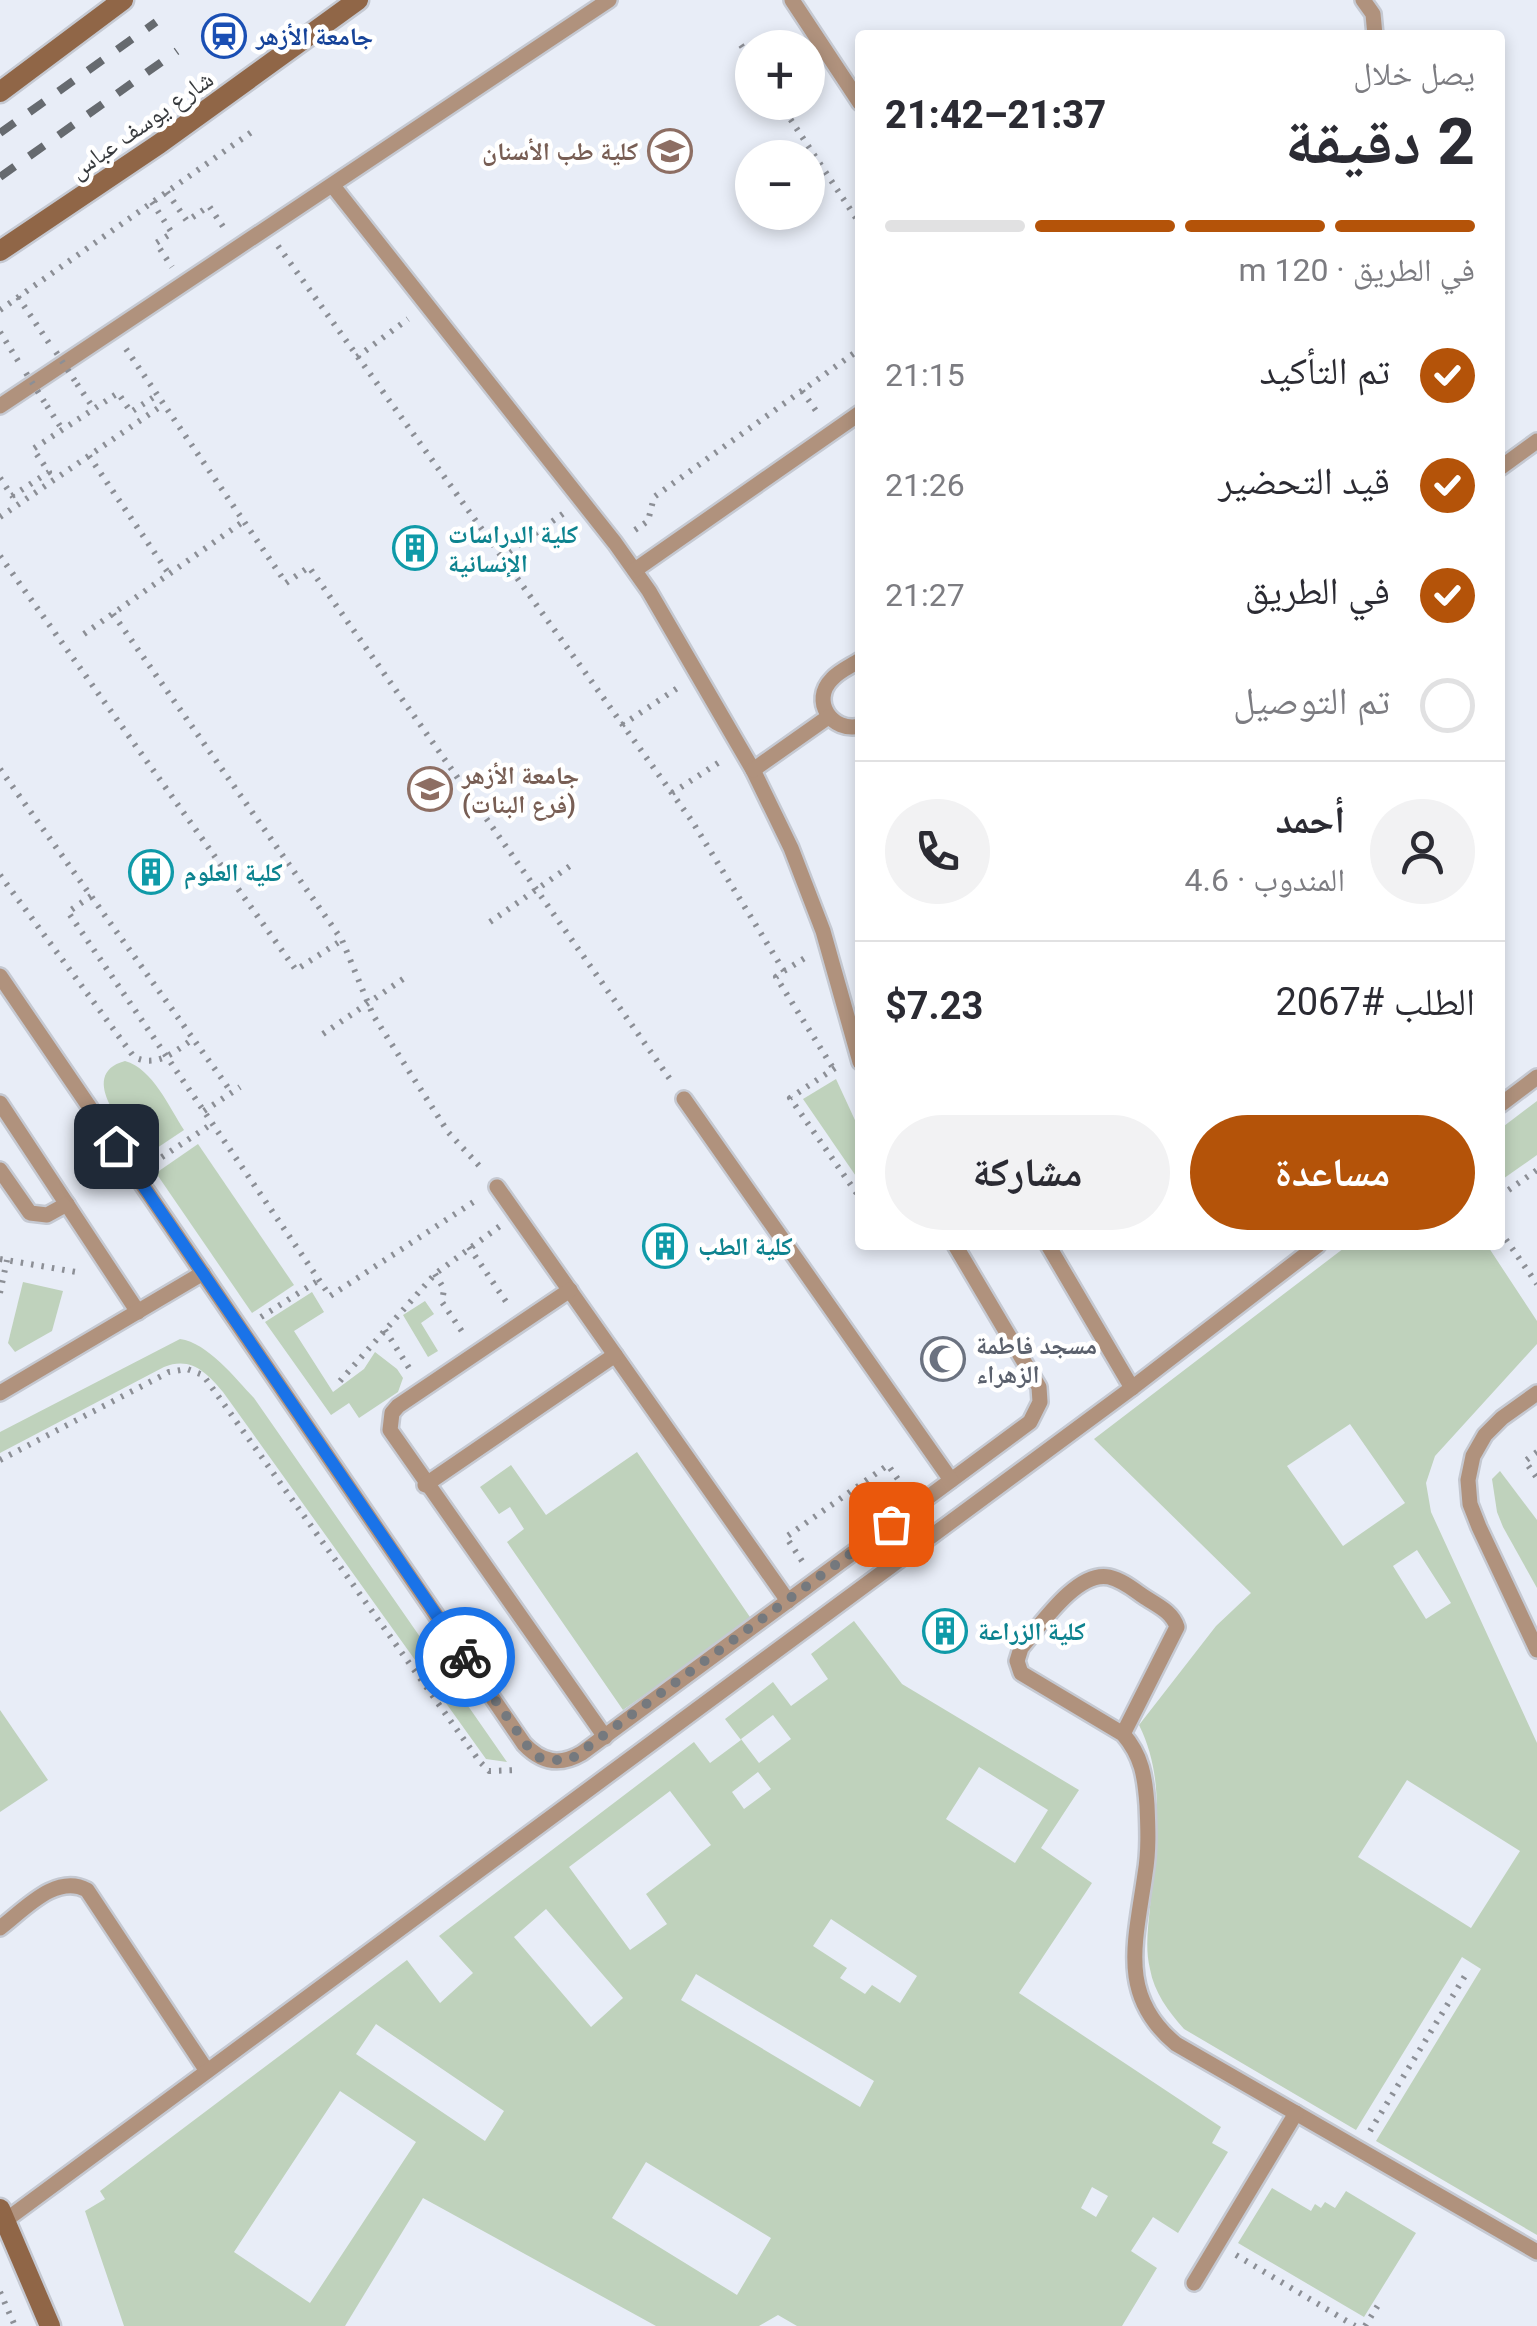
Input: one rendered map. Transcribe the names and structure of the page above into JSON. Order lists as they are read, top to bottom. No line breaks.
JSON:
{"streets":{"main road":["شارع يوسف عباس"]},"places":{"station":["جامعة الأزهر"],"school or university":["كلية طب الأسنان","جامعة الأزهر (فرع البنات)"],"building":["كلية الدراسات الإنسانية","كلية العلوم","كلية الطب","كلية الزراعة"],"mosque":["مسجد فاطمة الزهراء"]},"page":{"map_buttons":["+","−"],"heading":["2 دقيقة","يصل خلال","21:37–21:42"],"panel":["أحمد","المندوب · 4.6","الطلب #2067","$7.23"],"bar":"في الطريق · 120 m","list":[["تم التأكيد","21:15"],["قيد التحضير","21:26"],["في الطريق","21:27"],"تم التوصيل"],"buttons":["مساعدة","مشاركة"]}}
